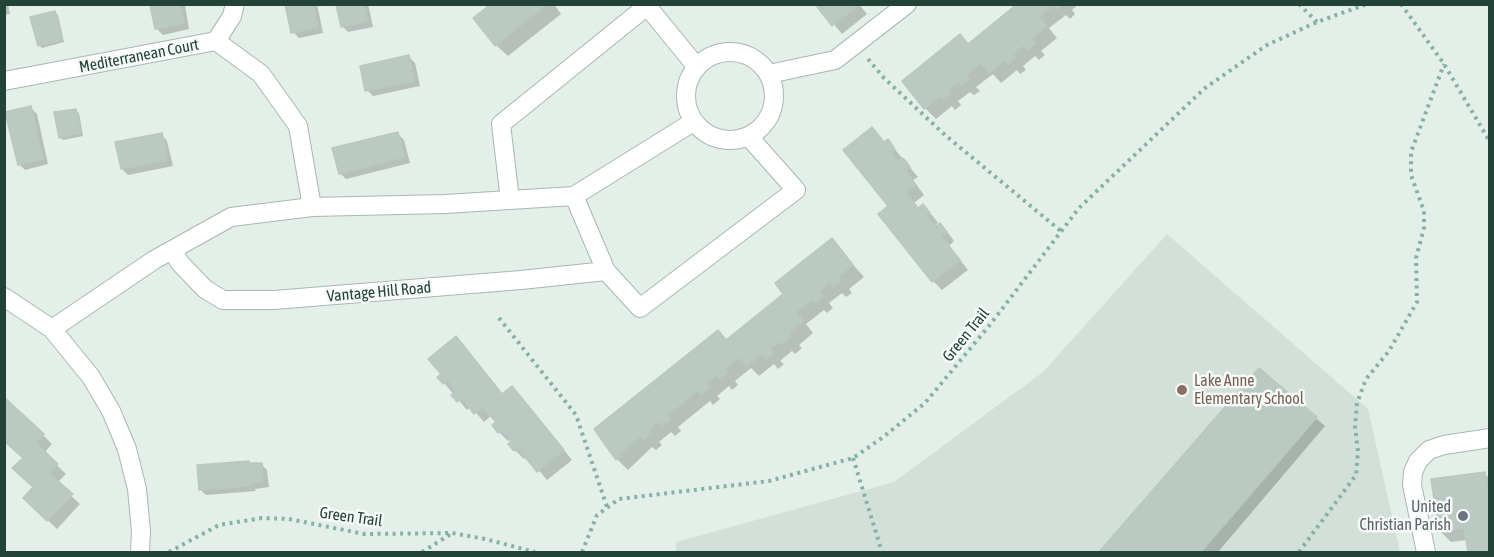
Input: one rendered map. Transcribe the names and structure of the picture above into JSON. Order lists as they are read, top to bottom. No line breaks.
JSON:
{"streets":{"street":["Mediterranean Court","Vantage Hill Road"],"path":["Green Trail"]},"places":["Lake Anne Elementary School","United Christian Parish"]}
